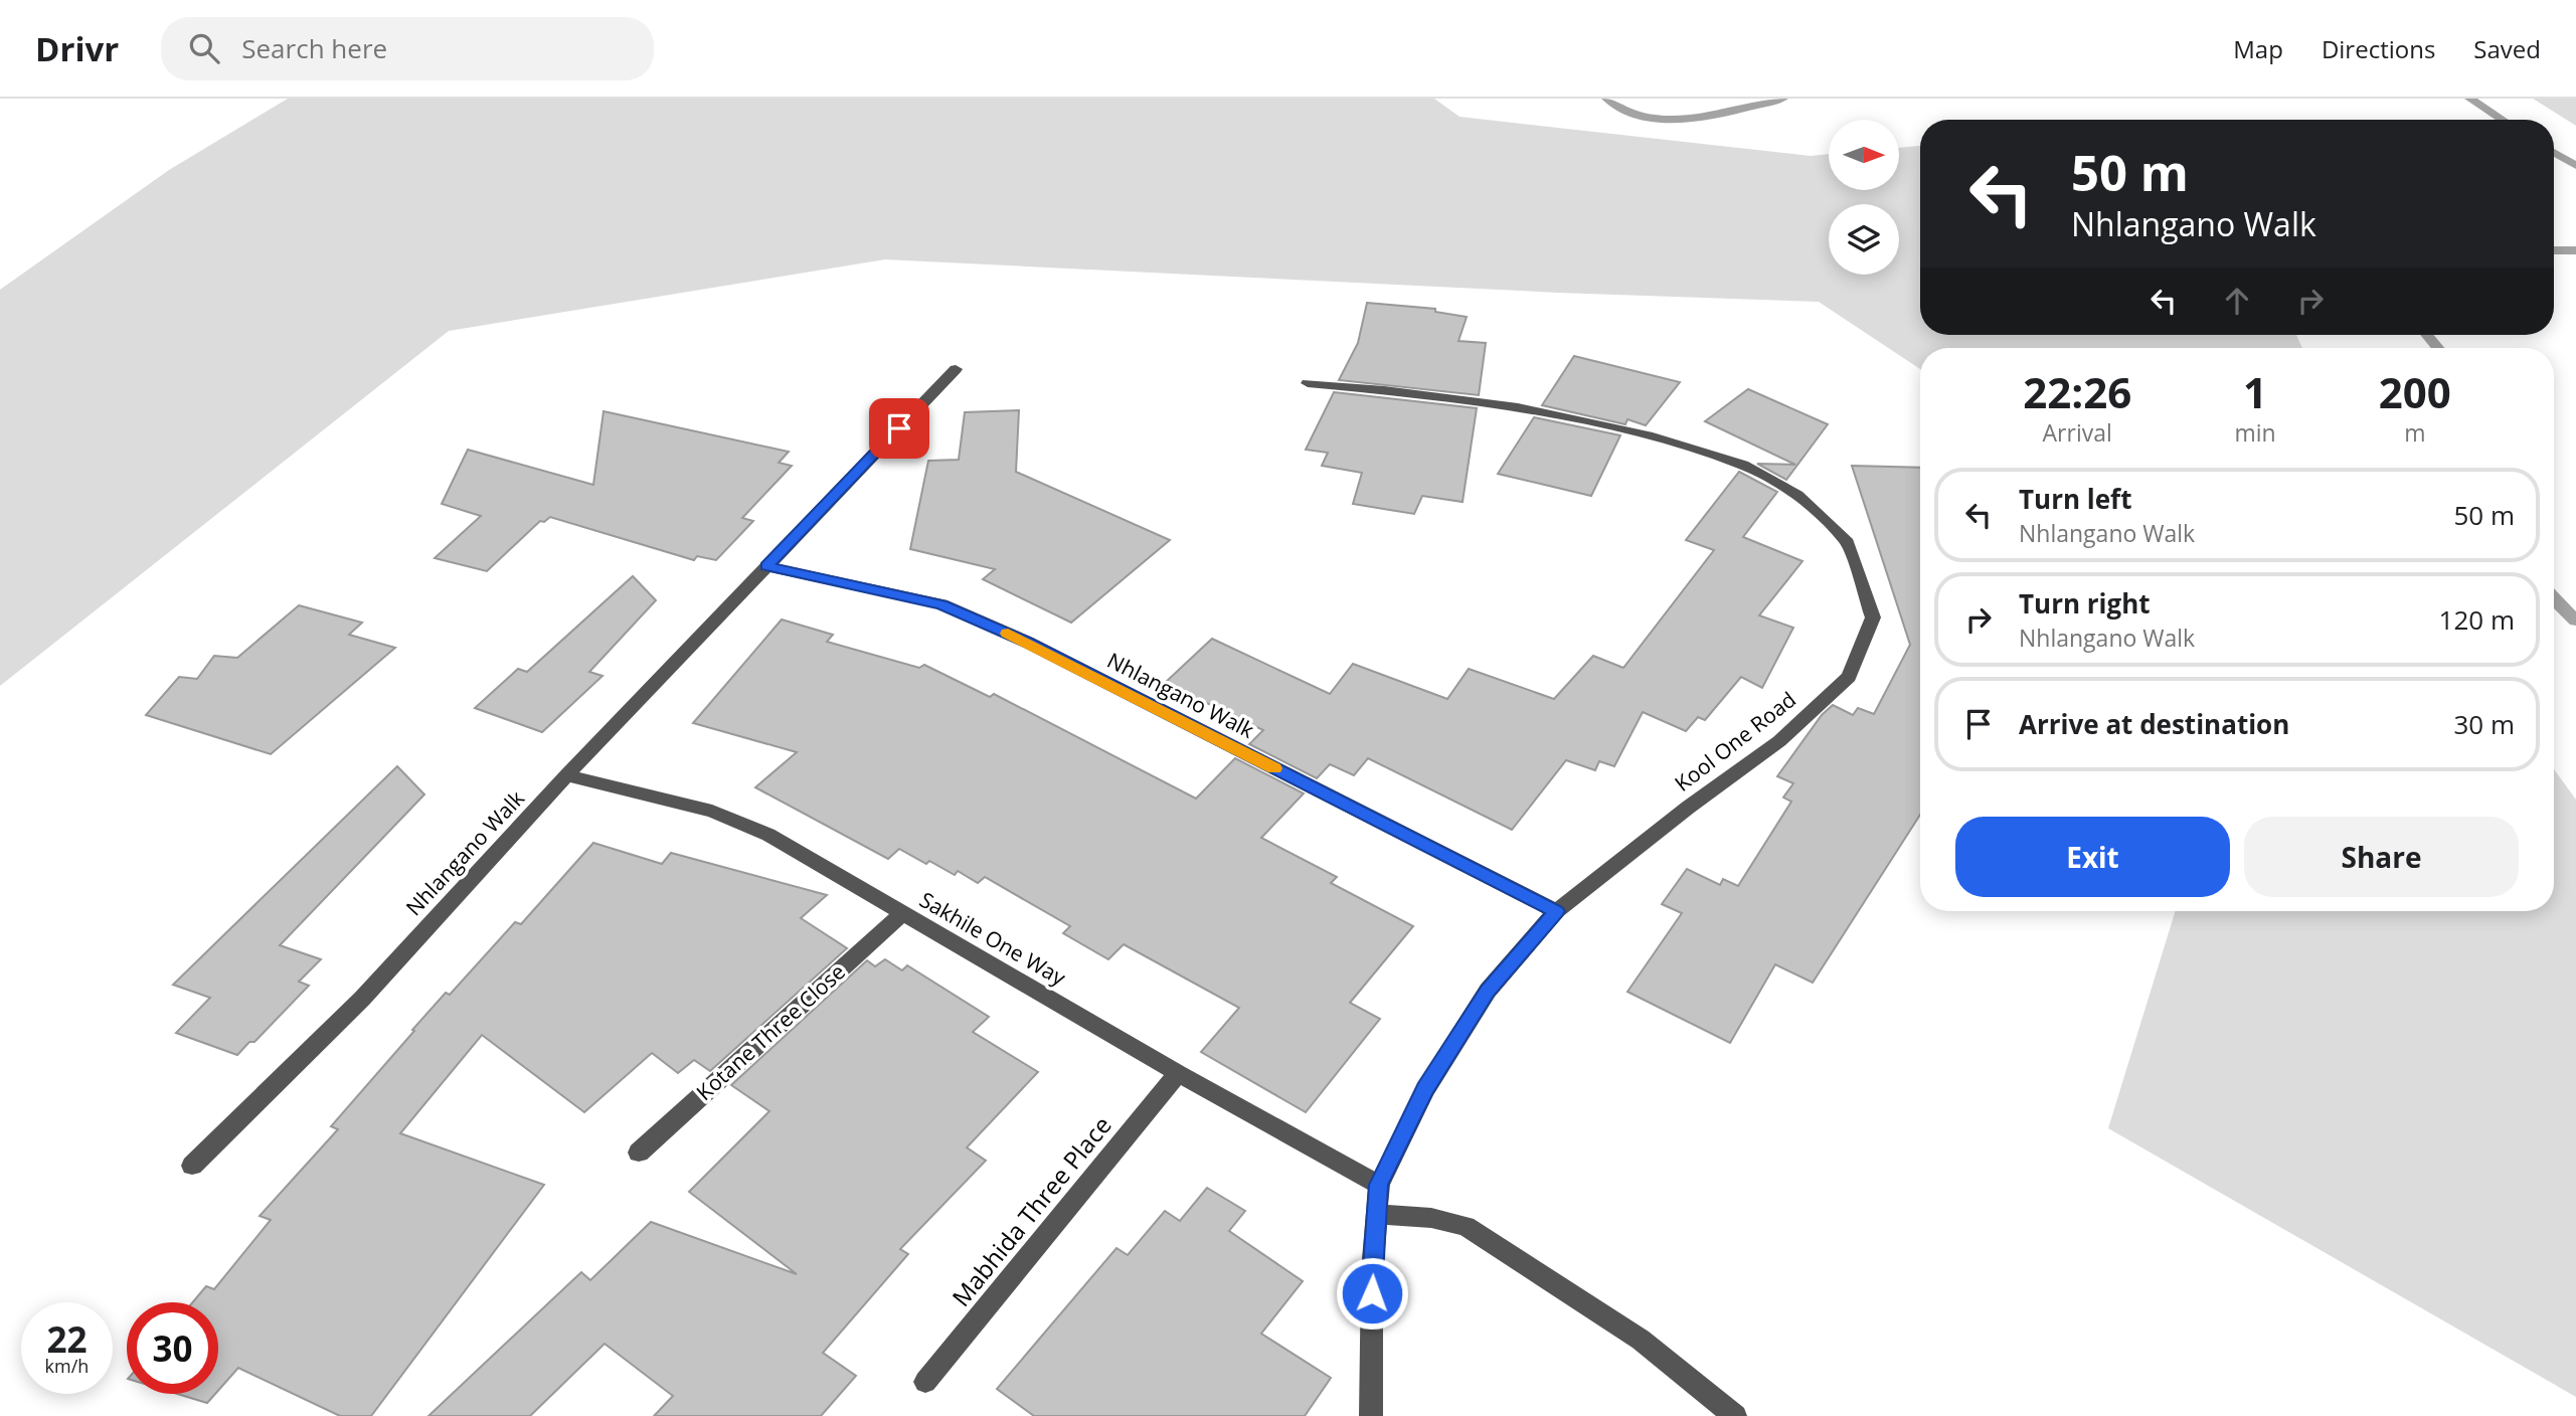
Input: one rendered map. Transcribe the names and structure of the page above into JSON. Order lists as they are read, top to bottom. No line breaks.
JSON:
{"streets":{"street":["Nhlangano Walk","Kool One Road","Sakhile One Way","Kotane Three Close","Mabhida Three Place"]},"crossings":[["Nhlangano Walk","Kool One Road"],["Nhlangano Walk","Sakhile One Way"],["Kool One Road","Sakhile One Way"],["Sakhile One Way","Kotane Three Close"],["Sakhile One Way","Mabhida Three Place"]],"north":"right","page":{"header":"Drivr","search":"Search here","nav":["Map","Directions","Saved"],"turn":["50 m","Nhlangano Walk"],"eta":["22:26","Arrival","1","min","200","m"],"list":[{"name":"Turn left","note":"Nhlangano Walk","value":"50 m"},{"name":"Turn right","note":"Nhlangano Walk","value":"120 m"},{"name":"Arrive at destination","value":"30 m"}],"buttons":["Exit","Share"],"speed":"22 km/h","limit":"30"}}
